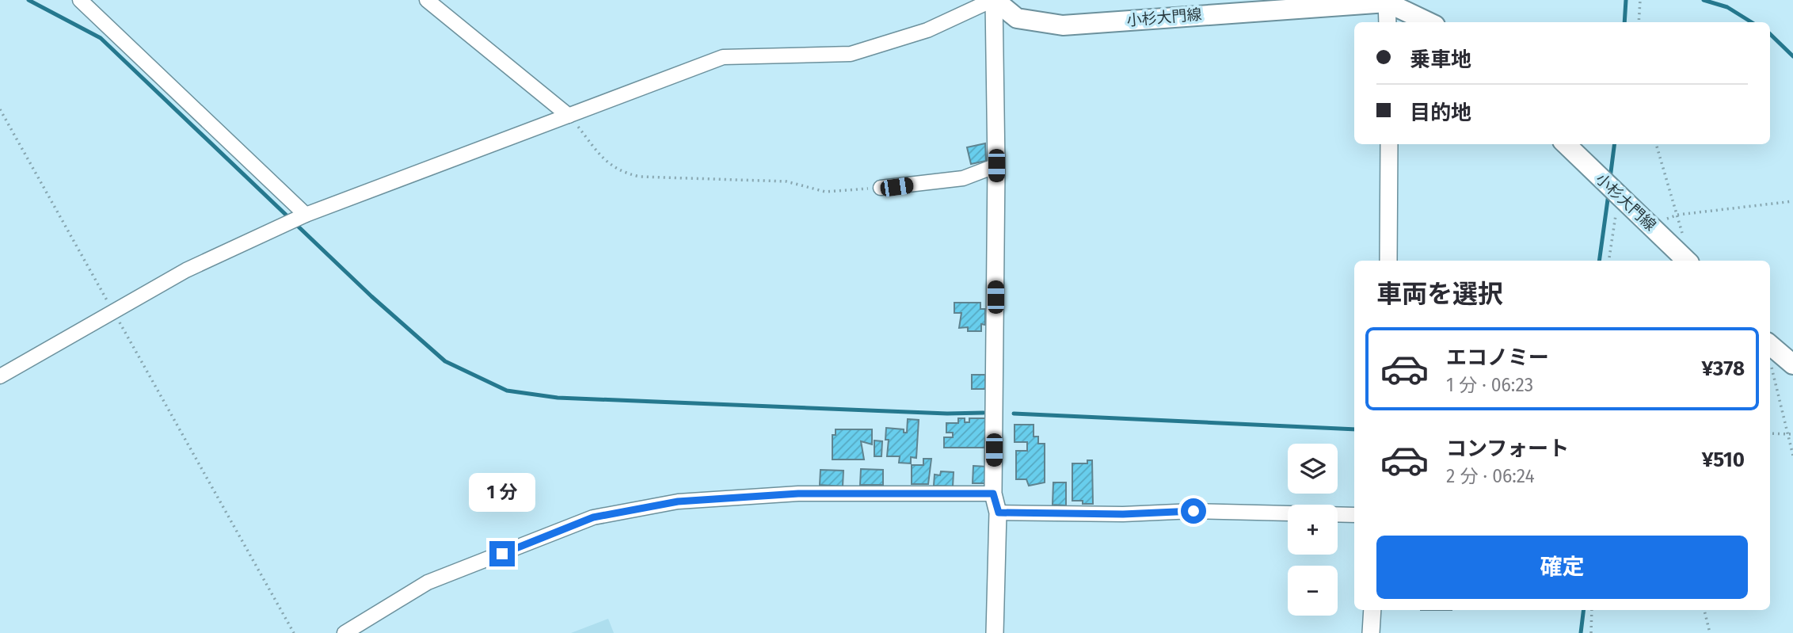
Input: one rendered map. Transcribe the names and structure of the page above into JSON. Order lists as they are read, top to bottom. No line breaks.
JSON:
{"streets":{"main road":["小杉大門線"]},"page":{"banner":["乗車地","目的地"],"heading":"車両を選択","list":[{"name":"エコノミー","note":"1 分 · 06:23","value":"¥378"},{"name":"コンフォート","note":"2 分 · 06:24","value":"¥510"}],"map_buttons":["+","−"],"bubble":"1 分","buttons":"確定"}}
